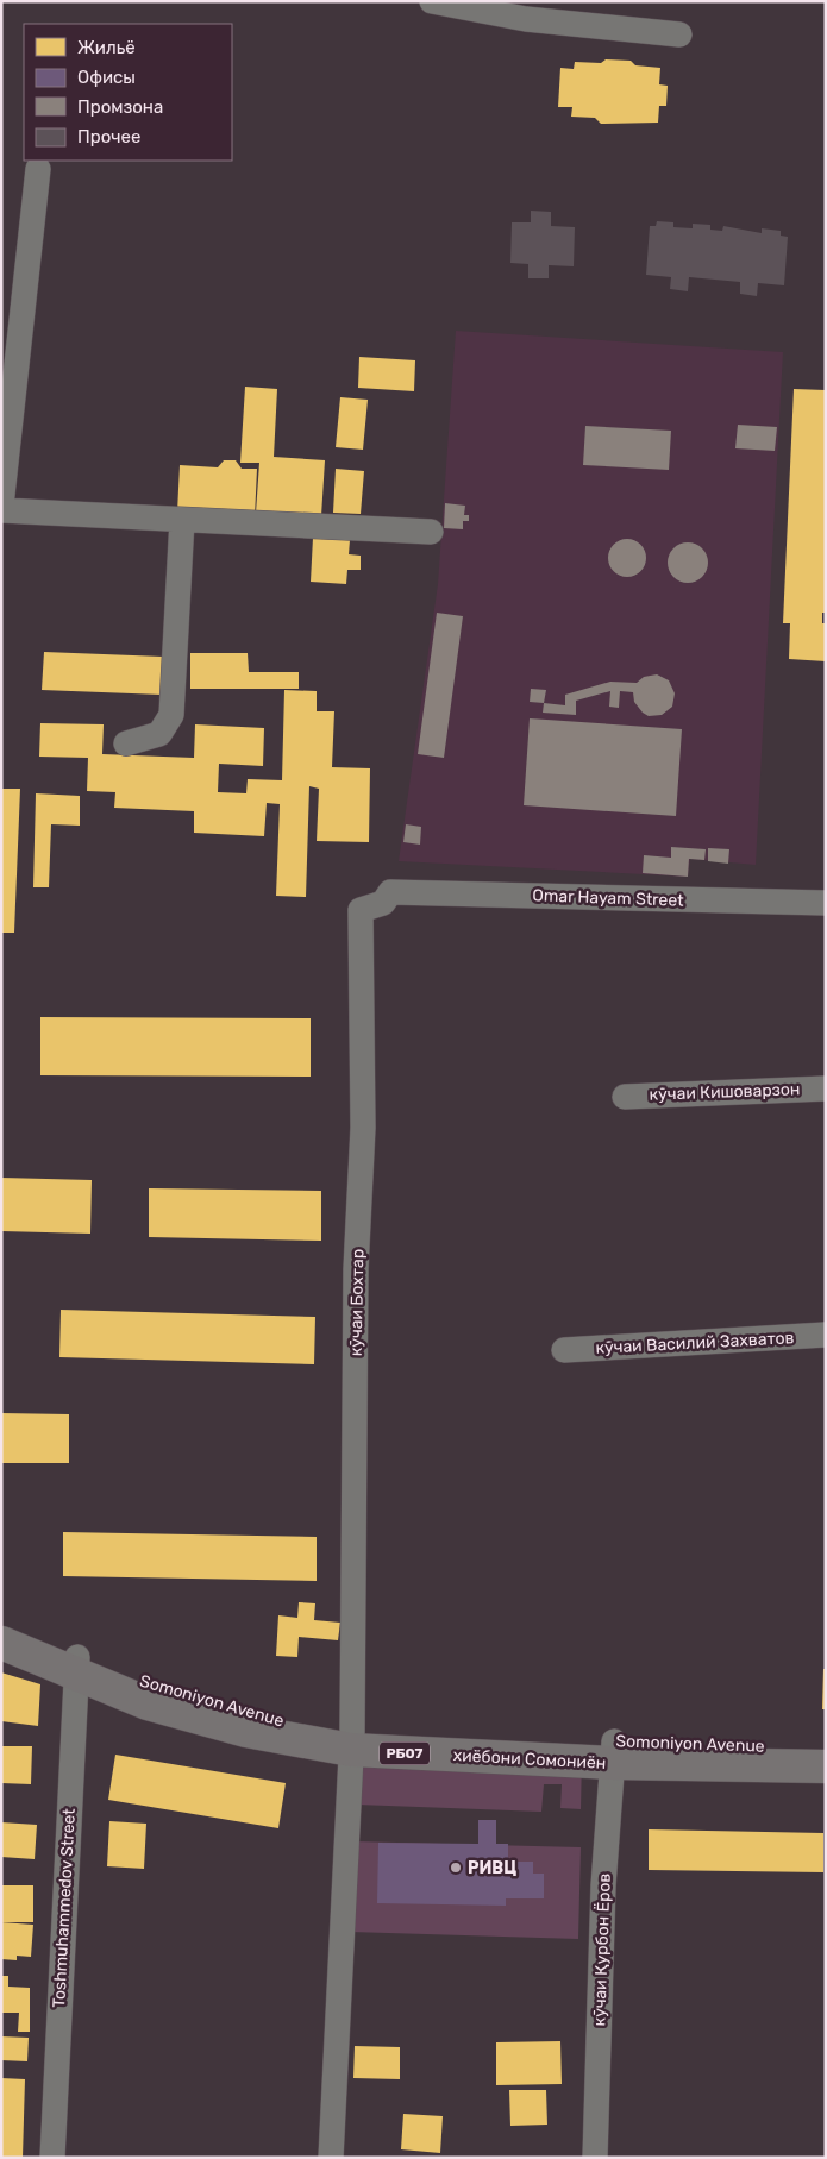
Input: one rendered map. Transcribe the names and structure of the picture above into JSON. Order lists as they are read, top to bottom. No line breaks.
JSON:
{"streets":{"highway":["Somoniyon Avenue","РБ07","хиёбони Сомониён"],"street":["Omar Hayam Street","кӯчаи Кишоварзон","кӯчаи Бохтар","кӯчаи Василий Захватов","Toshmuhammedov Street","кӯчаи Қурбон Ёров"]},"crossings":[["Omar Hayam Street","кӯчаи Бохтар"],["кӯчаи Бохтар","Somoniyon Avenue"],["Somoniyon Avenue","РБ07"],["Somoniyon Avenue","хиёбони Сомониён"],["Somoniyon Avenue","Toshmuhammedov Street"],["Somoniyon Avenue","кӯчаи Қурбон Ёров"],["РБ07","Toshmuhammedov Street"],["хиёбони Сомониён","кӯчаи Қурбон Ёров"]],"places":["РИВЦ"],"legend":["Жильё","Офисы","Промзона","Прочее"]}
